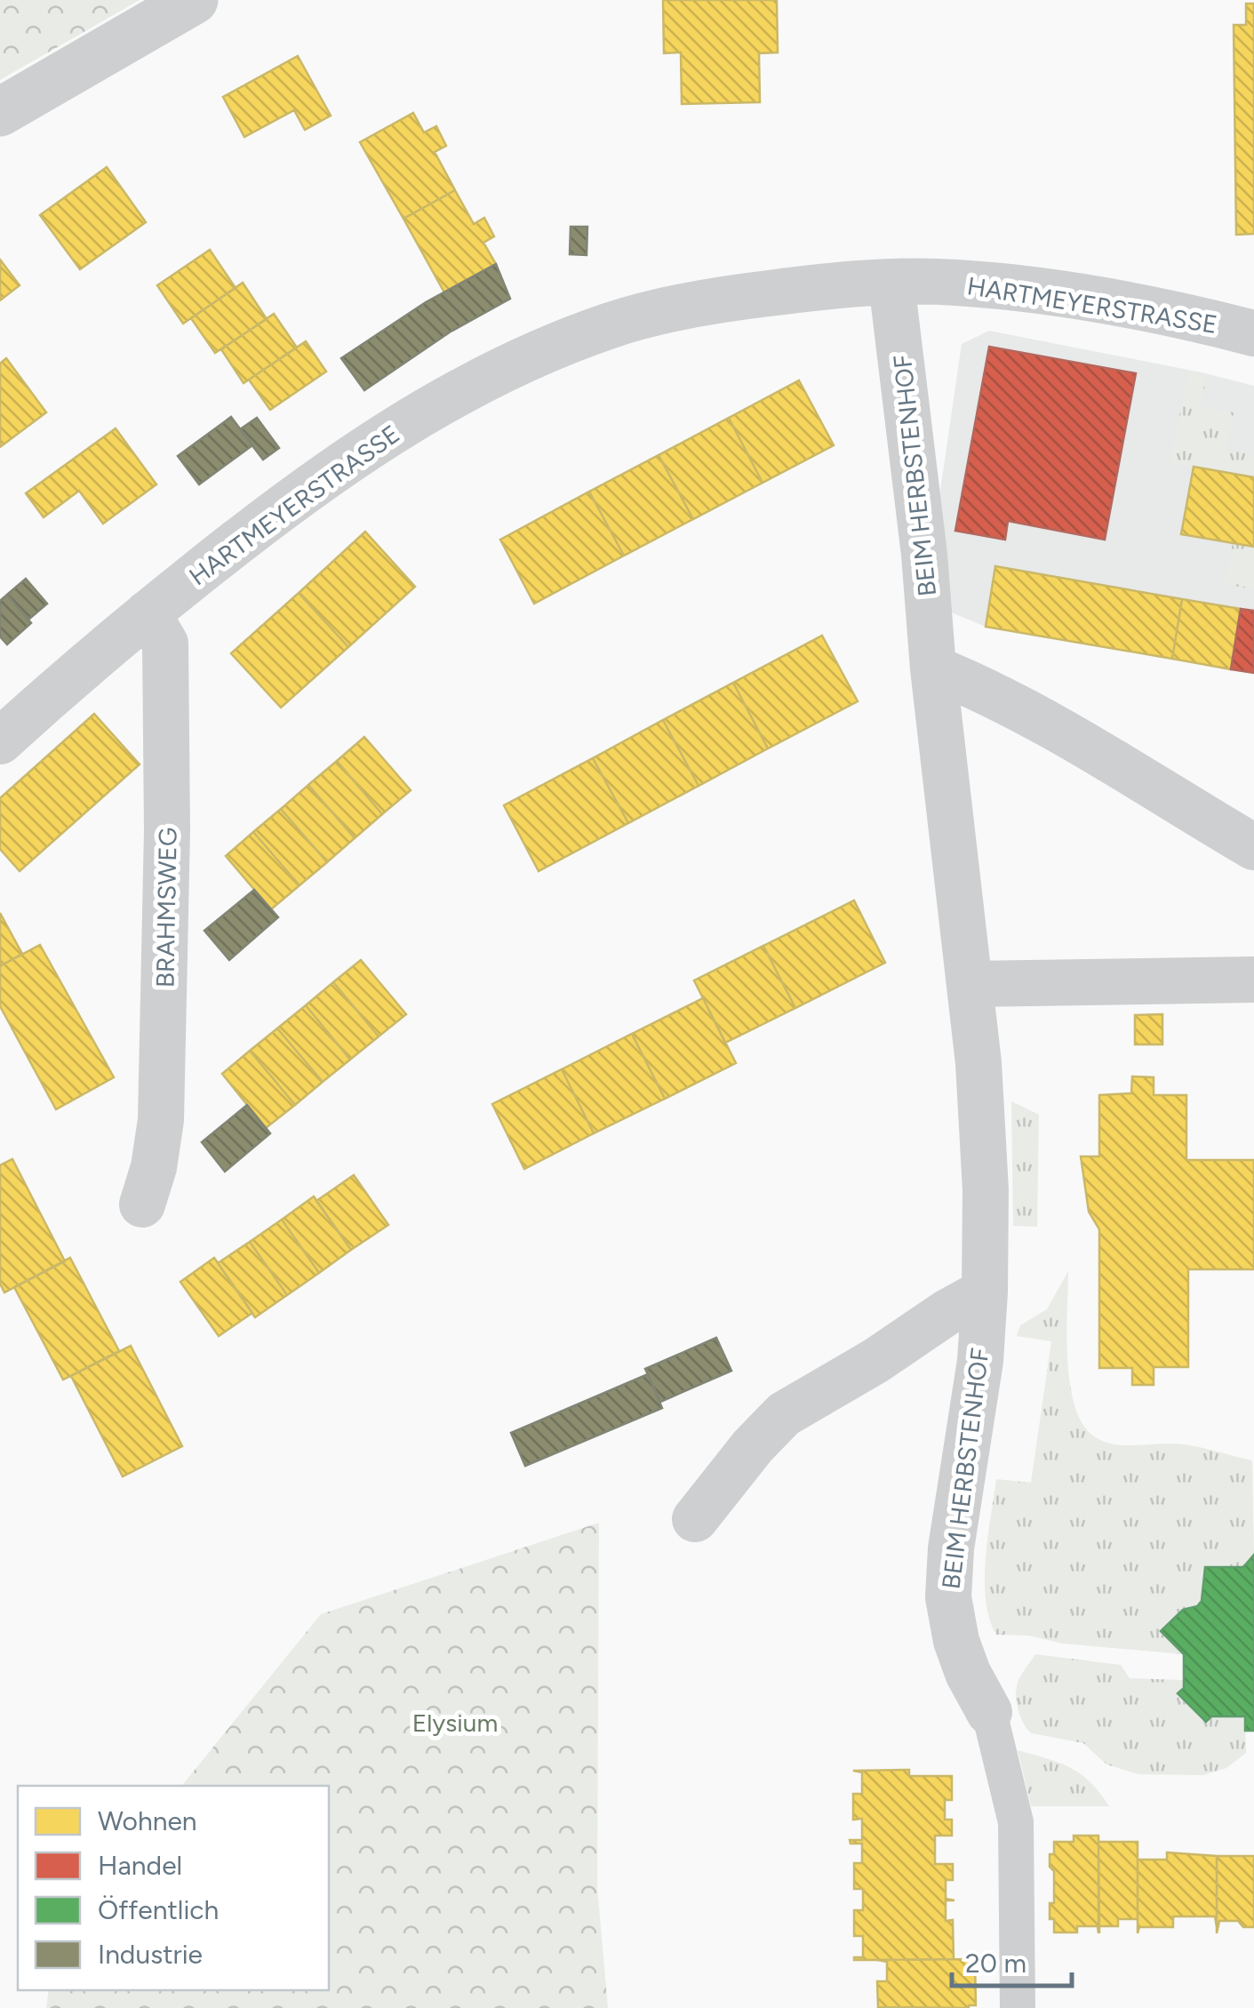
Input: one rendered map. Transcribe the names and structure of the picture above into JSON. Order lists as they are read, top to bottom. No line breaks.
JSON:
{"streets":{"street":["HARTMEYERSTRASSE","BEIM HERBSTENHOF","BRAHMSWEG"]},"crossings":[["HARTMEYERSTRASSE","BEIM HERBSTENHOF"],["HARTMEYERSTRASSE","BRAHMSWEG"]],"parks":["Elysium"],"legend":["Wohnen","Handel","Öffentlich","Industrie"],"scale_bar":"20 m"}
